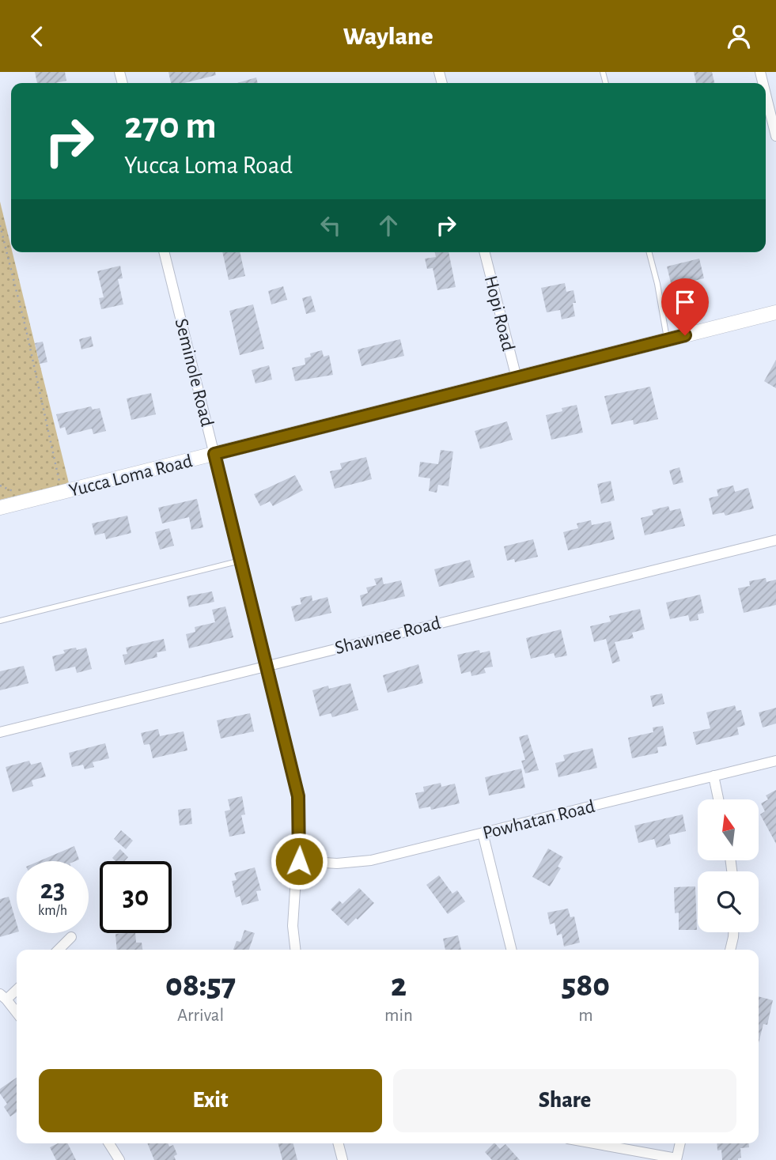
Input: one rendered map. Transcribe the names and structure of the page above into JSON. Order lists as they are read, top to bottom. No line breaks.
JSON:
{"streets":{"main road":["Yucca Loma Road"],"street":["Hopi Road","Seminole Road","Shawnee Road","Powhatan Road"]},"crossings":[["Hopi Road","Yucca Loma Road"],["Seminole Road","Yucca Loma Road"],["Seminole Road","Shawnee Road"],["Seminole Road","Powhatan Road"]],"north":"top","page":{"header":"Waylane","turn":["270 m","Yucca Loma Road"],"speed":"23 km/h","limit":"30","eta":["08:57","Arrival","2","min","580","m"],"buttons":["Exit","Share"]}}
